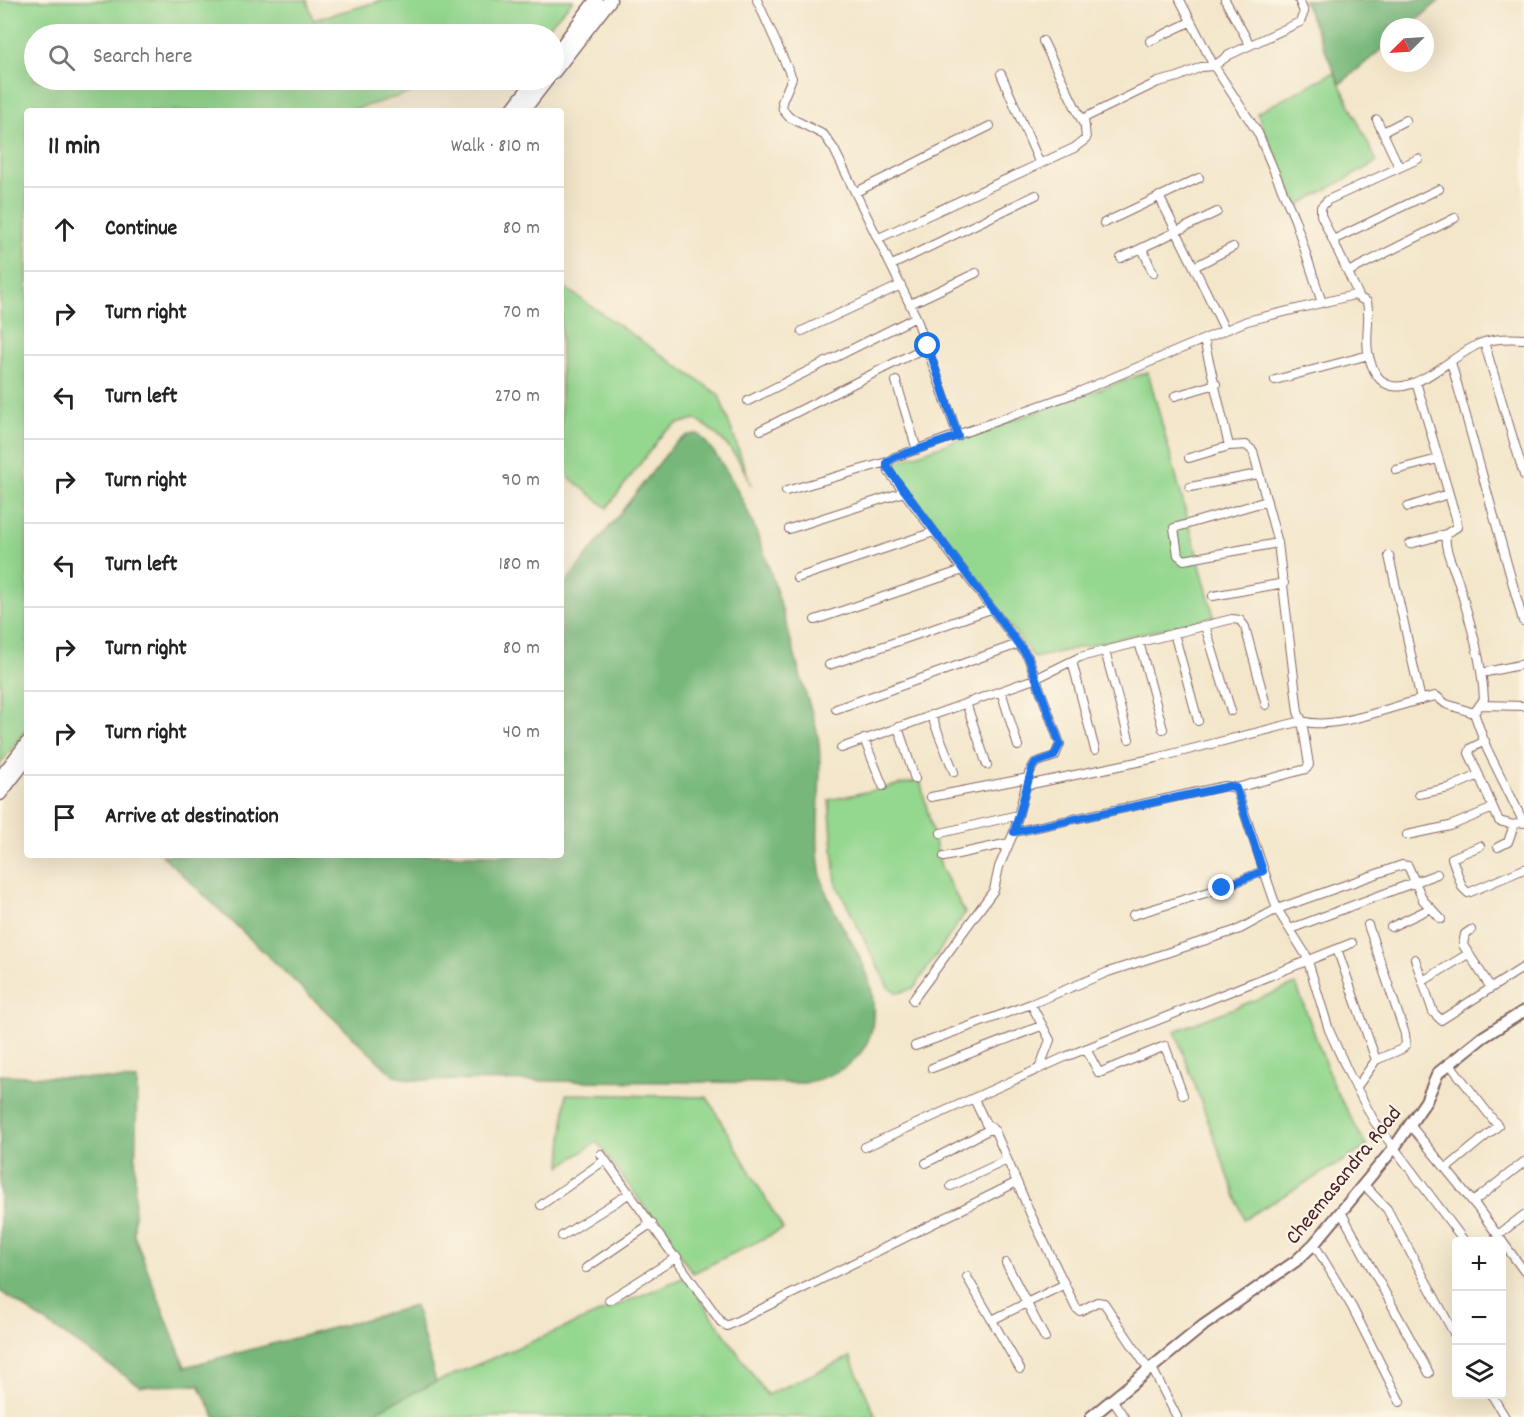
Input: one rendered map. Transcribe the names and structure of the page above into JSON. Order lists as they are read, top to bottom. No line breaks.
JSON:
{"streets":{"street":["Cheemasandra Road"]},"north":"bottom left","page":{"search":"Search here","heading":["11 min","Walk · 810 m"],"list":[["Continue","80 m"],["Turn right","70 m"],["Turn left","270 m"],["Turn right","90 m"],["Turn left","180 m"],["Turn right","80 m"],["Turn right","40 m"],"Arrive at destination"],"map_buttons":["+","−"]}}
